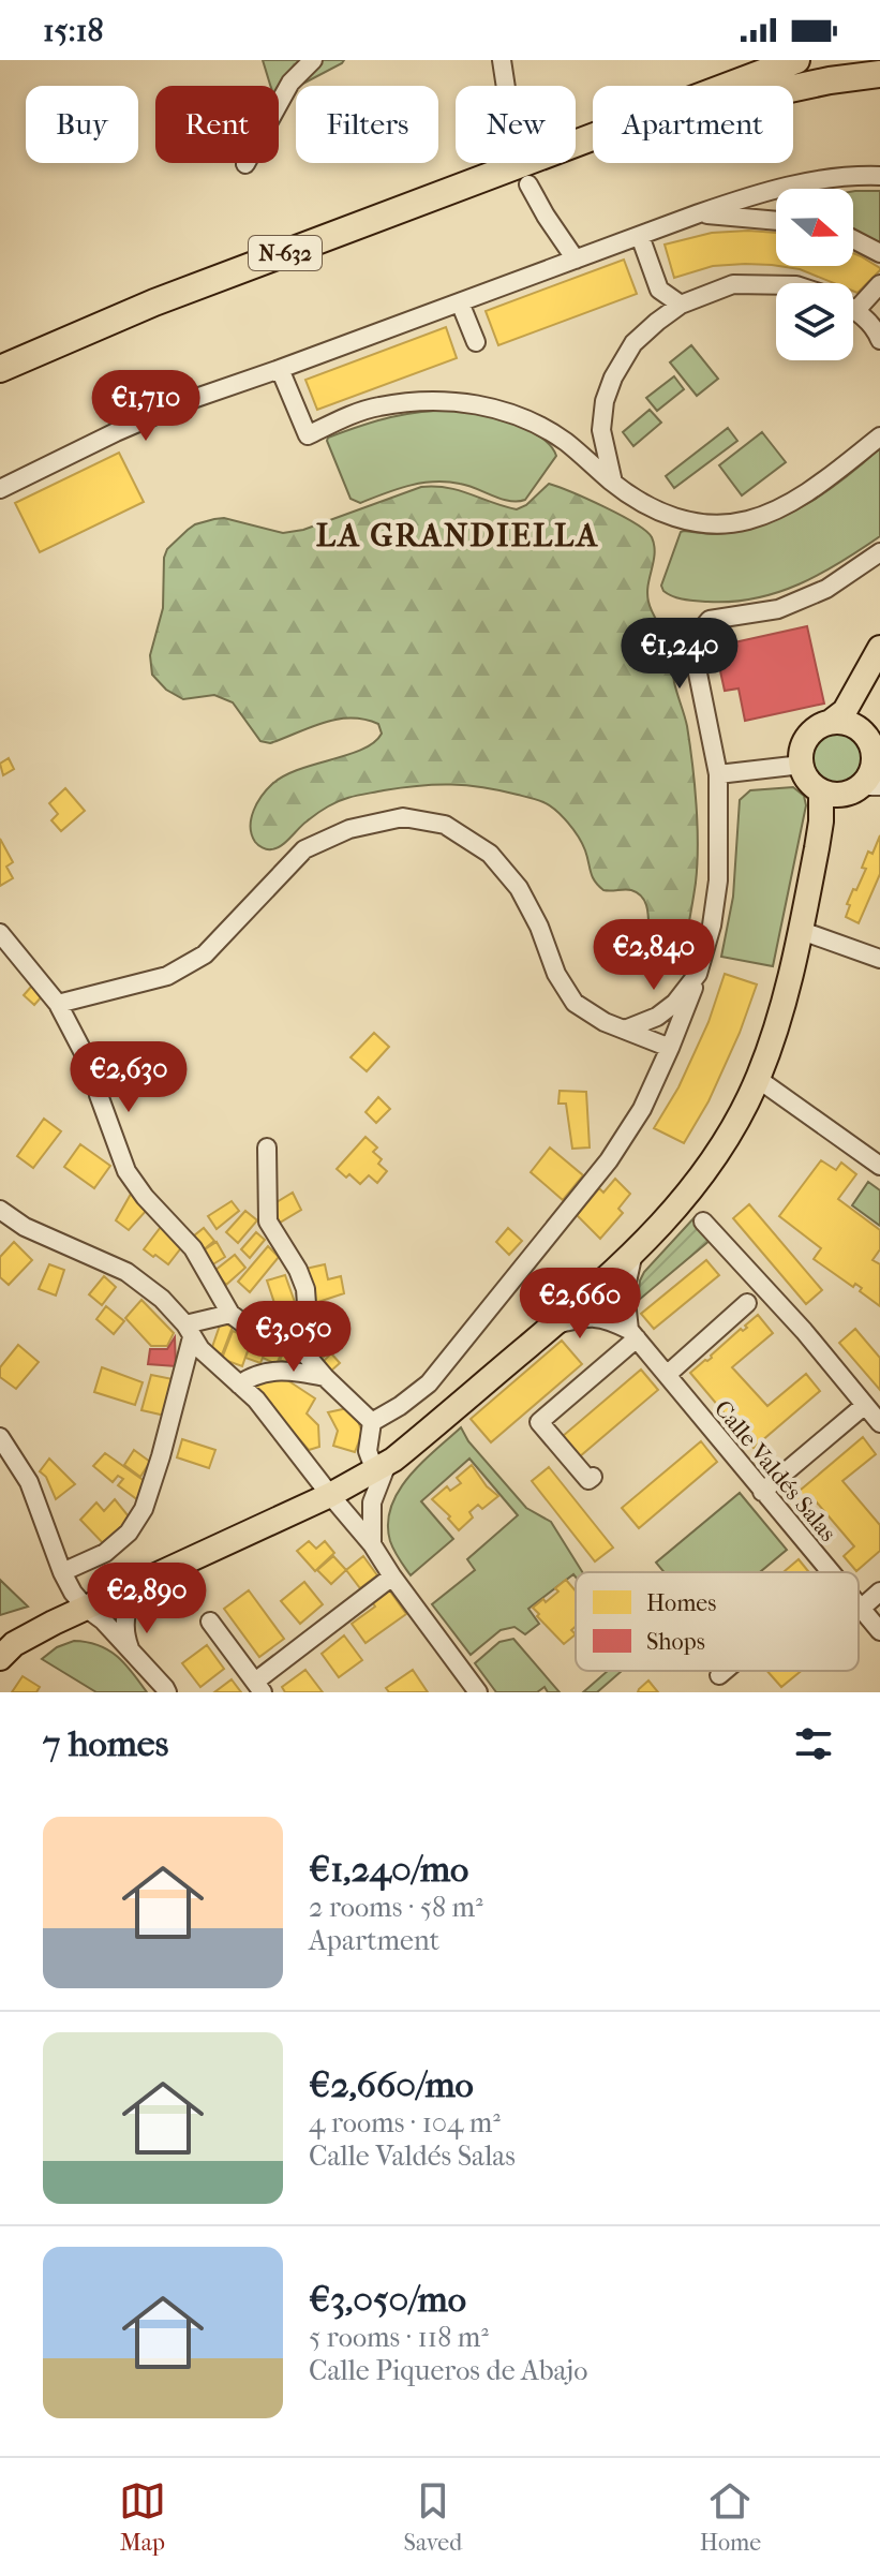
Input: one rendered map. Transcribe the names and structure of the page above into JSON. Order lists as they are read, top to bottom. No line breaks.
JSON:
{"streets":{"highway":["N-632"],"street":["Calle Valdés Salas"]},"districts":["LA GRANDIELLA"],"legend":["Homes","Shops"],"north":"right","page":{"status":"15:18","chip":["Buy","Rent","Filters","New","Apartment"],"price":["€1,710","€1,240","€2,840","€2,630","€2,660","€3,050","€2,890"],"heading":"7 homes","list":[{"name":"€1,240/mo","note":"2 rooms · 58 m² · Apartment"},{"name":"€2,660/mo","note":"4 rooms · 104 m² · Calle Valdés Salas"},{"name":"€3,050/mo","note":"5 rooms · 118 m² · Calle Piqueros de Abajo"}],"tabs":["Map","Saved","Home"]}}
